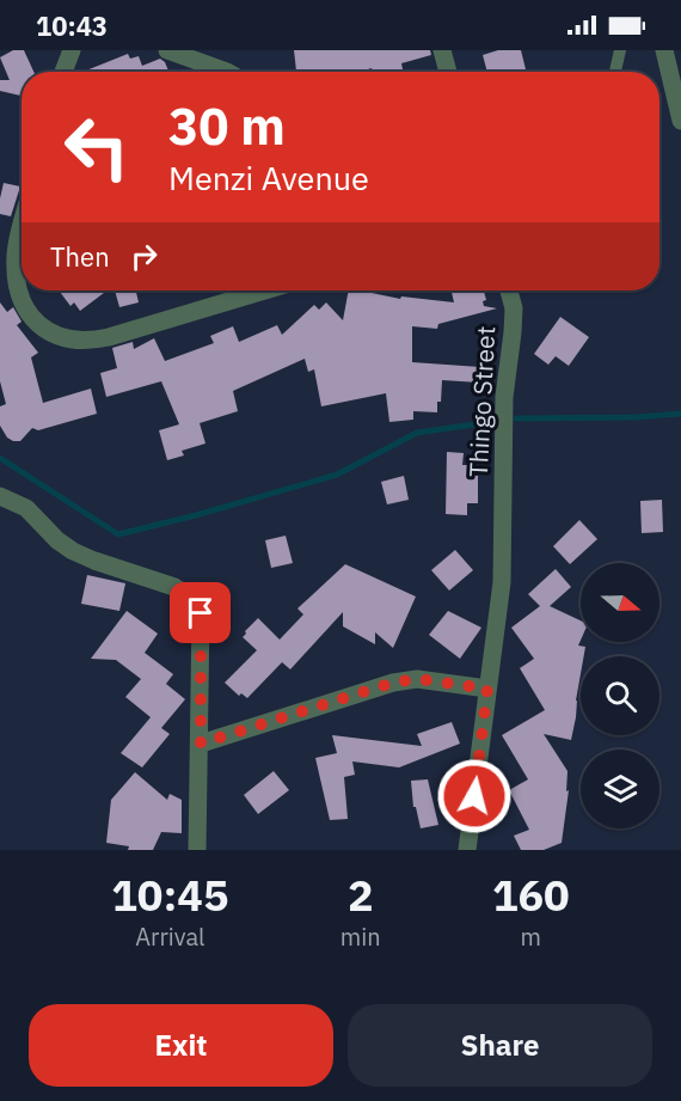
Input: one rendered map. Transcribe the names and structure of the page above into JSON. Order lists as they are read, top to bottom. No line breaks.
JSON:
{"streets":{"street":["Thingo Street"]},"north":"right","page":{"status":"10:43","turn":["30 m","Menzi Avenue"],"then":"Then","eta":["10:45","Arrival","2","min","160","m"],"buttons":["Exit","Share"]}}
